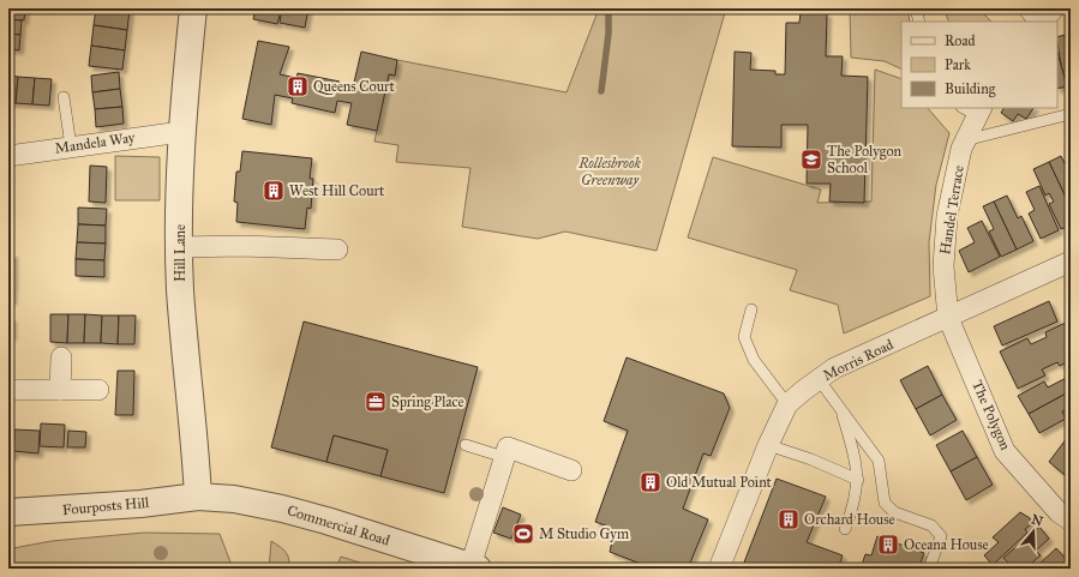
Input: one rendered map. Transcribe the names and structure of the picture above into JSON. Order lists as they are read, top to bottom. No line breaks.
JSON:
{"streets":{"street":["Mandela Way","Handel Terrace","Hill Lane","Morris Road","The Polygon","Fourposts Hill","Commercial Road"]},"crossings":[["Mandela Way","Hill Lane"],["Handel Terrace","Morris Road"],["Handel Terrace","The Polygon"],["Hill Lane","Fourposts Hill"],["Hill Lane","Commercial Road"],["Morris Road","The Polygon"],["Fourposts Hill","Commercial Road"]],"parks":["Rollesbrook Greenway"],"places":{"building":["Queens Court","West Hill Court","Old Mutual Point","Orchard House","Oceana House"],"school or university":["The Polygon School"],"office":["Spring Place"],"sports":["M Studio Gym"]},"legend":["Road","Park","Building"],"north":"top"}
